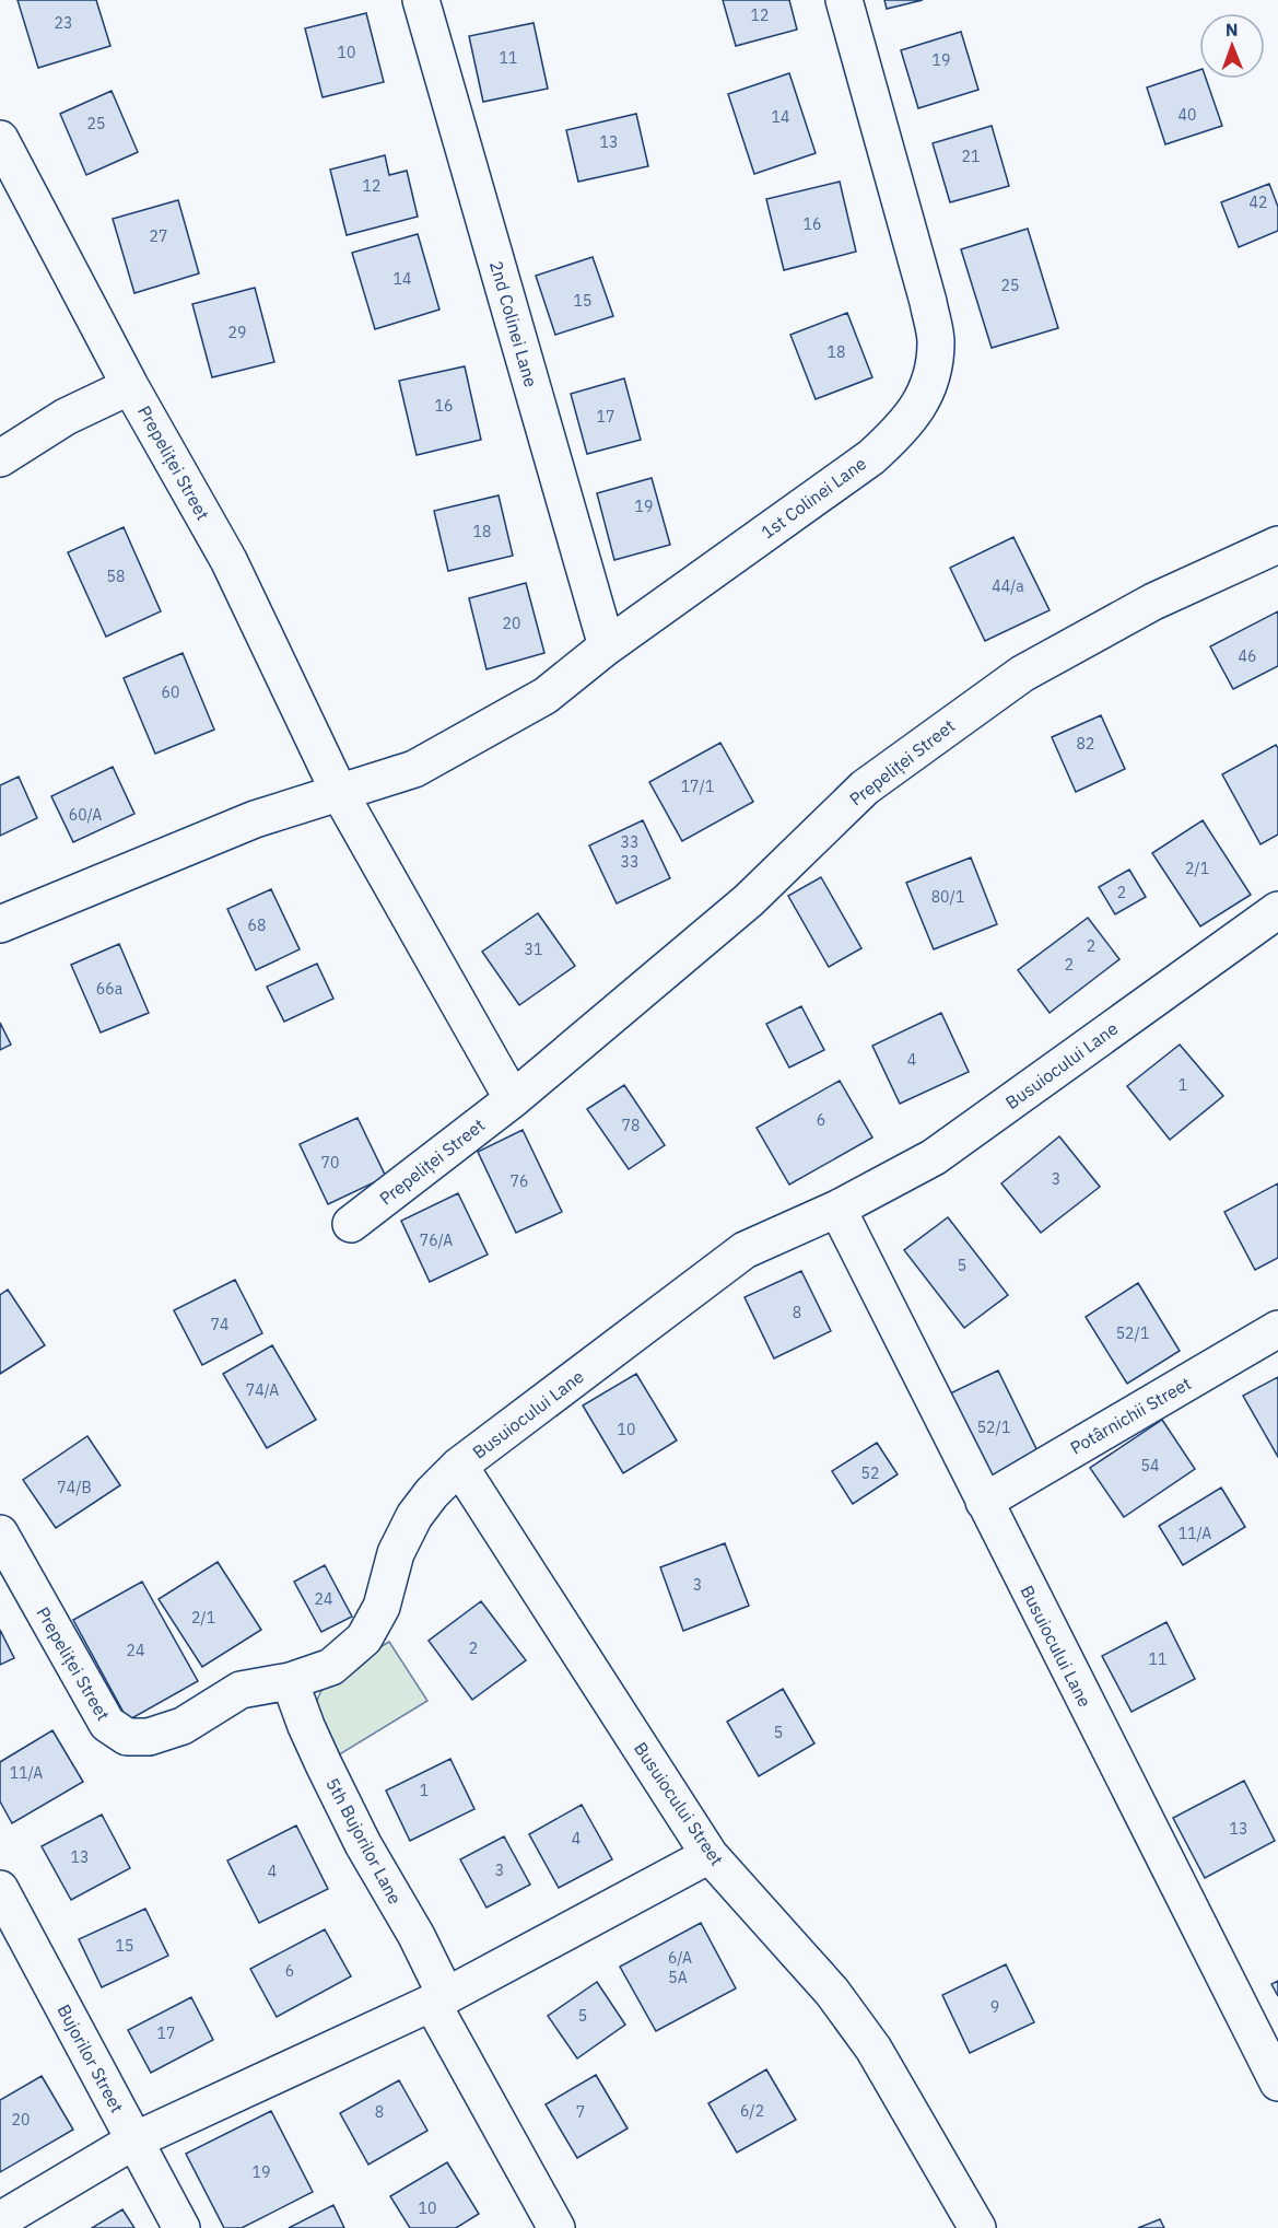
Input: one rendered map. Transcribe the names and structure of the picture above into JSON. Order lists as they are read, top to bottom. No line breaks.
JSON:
{"streets":{"street":["2nd Colinei Lane","Prepeliței Street","1st Colinei Lane","Busuiocului Lane","Potârnichii Street","Busuiocului Street","5th Bujorilor Lane","Bujorilor Street"]},"crossings":[["2nd Colinei Lane","1st Colinei Lane"],["Prepeliței Street","1st Colinei Lane"],["Prepeliței Street","Busuiocului Lane"],["Prepeliței Street","5th Bujorilor Lane"],["Busuiocului Lane","Potârnichii Street"],["Busuiocului Lane","Busuiocului Street"],["Busuiocului Lane","5th Bujorilor Lane"]],"house_numbers":["12","23","10","11","19","40","14","25","13","21","12","42","16","27","14","25","15","29","18","16","17","19","18","58","44/a","20","46","60","82","17/1","60/A","33","33","2/1","2","80/1","68","2","31","2","66a","4","1","6","78","70","3","76","76/A","5","8","74","52/1","74/A","52/1","10","54","52","74/B","11/A","3","24","2/1","2","24","11","5","11/A","1","13","4","13","3","4","15","6/A","6","5A","9","5","17","6/2","8","7","20","19","10"],"north":"top"}
